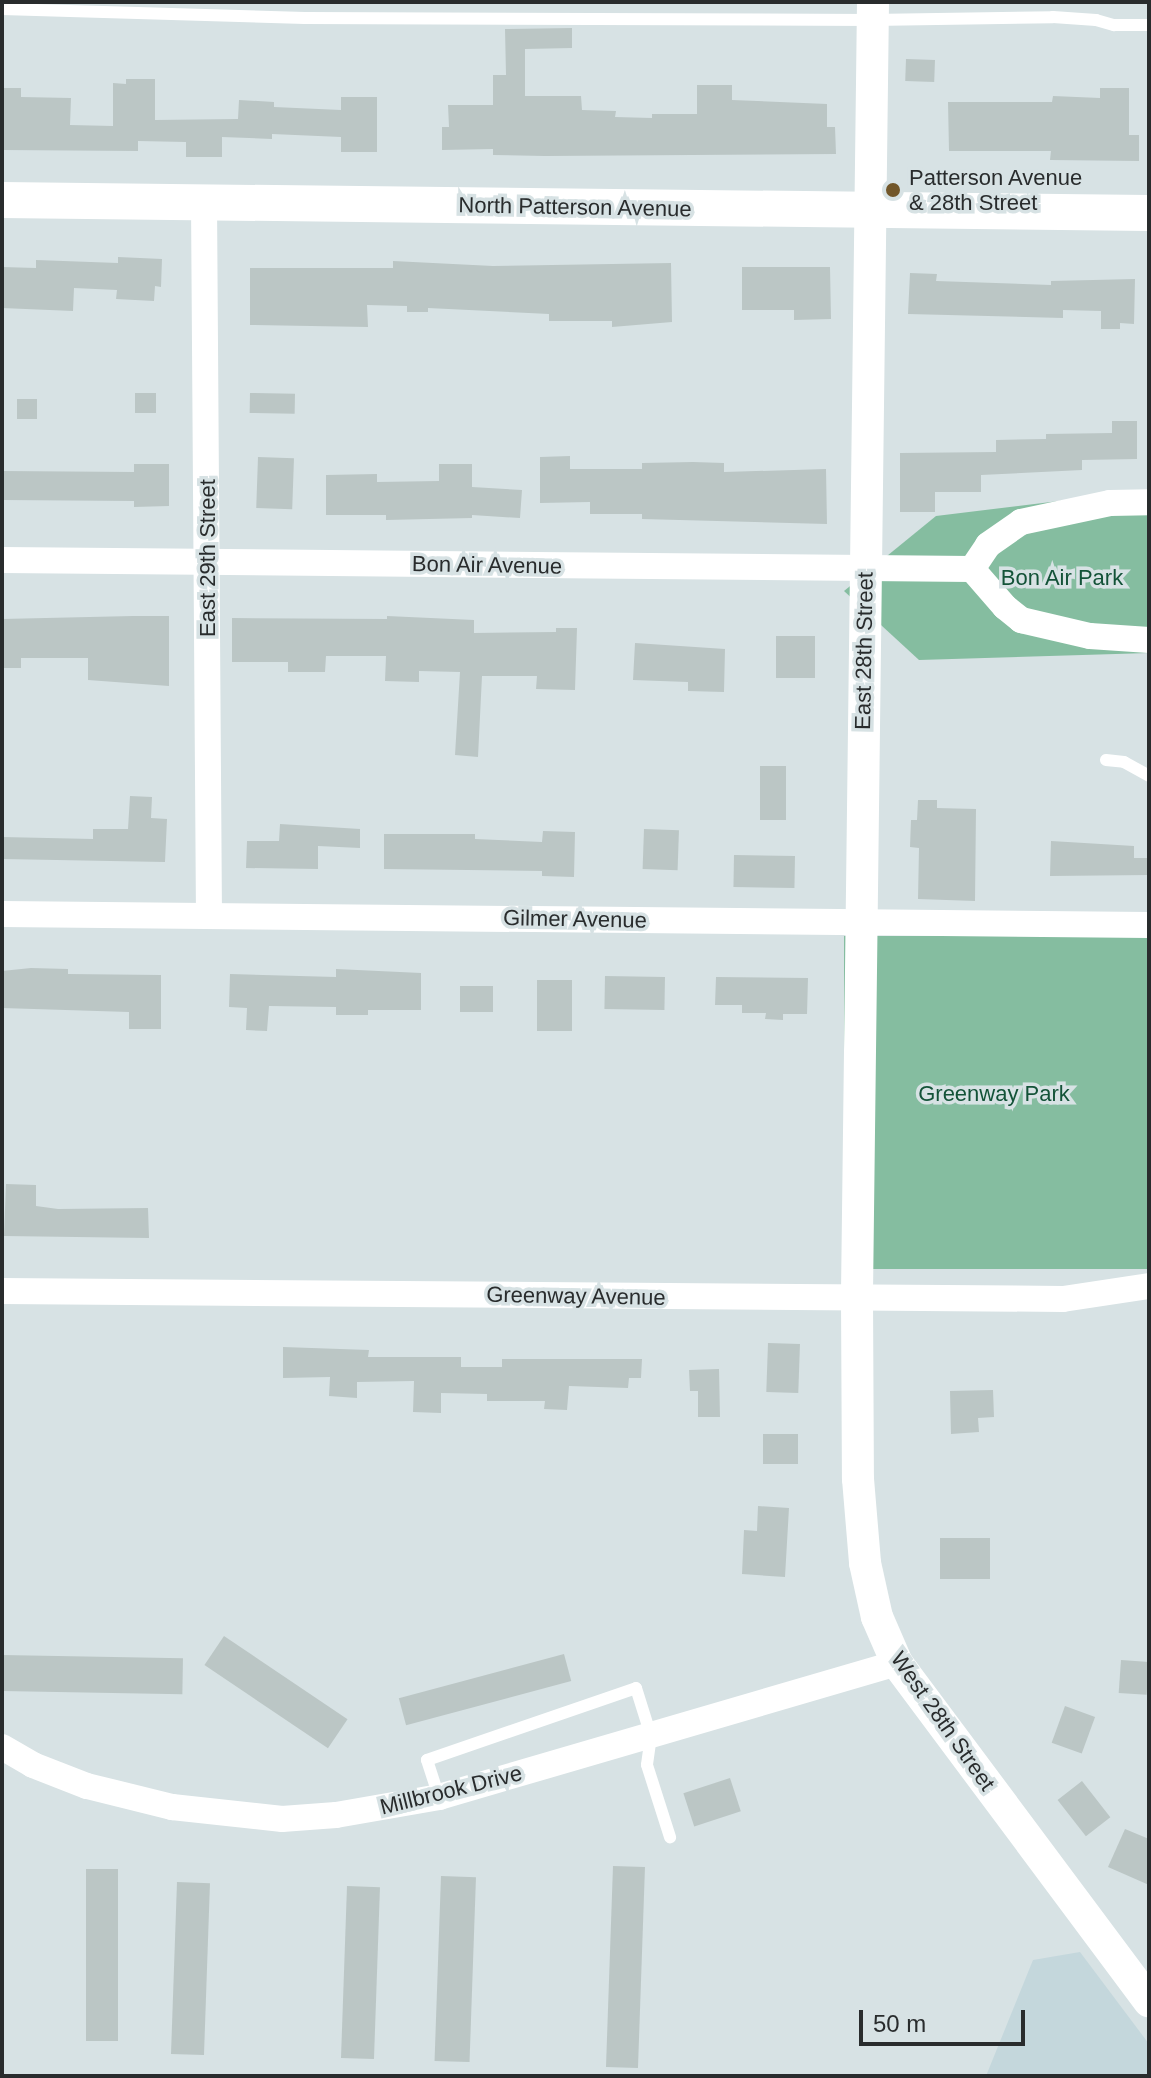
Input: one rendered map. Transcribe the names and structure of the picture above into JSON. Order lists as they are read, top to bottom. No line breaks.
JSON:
{"streets":{"main road":["North Patterson Avenue"],"street":["East 29th Street","Bon Air Avenue","East 28th Street","Gilmer Avenue","Greenway Avenue","West 28th Street","Millbrook Drive"]},"crossings":[["North Patterson Avenue","East 29th Street"],["North Patterson Avenue","East 28th Street"],["East 29th Street","Bon Air Avenue"],["East 29th Street","Gilmer Avenue"],["Bon Air Avenue","East 28th Street"],["East 28th Street","Gilmer Avenue"],["East 28th Street","Greenway Avenue"],["East 28th Street","West 28th Street"],["Greenway Avenue","West 28th Street"],["West 28th Street","Millbrook Drive"]],"parks":["Bon Air Park","Greenway Park"],"places":["Patterson Avenue & 28th Street"],"scale_bar":"50 m"}
